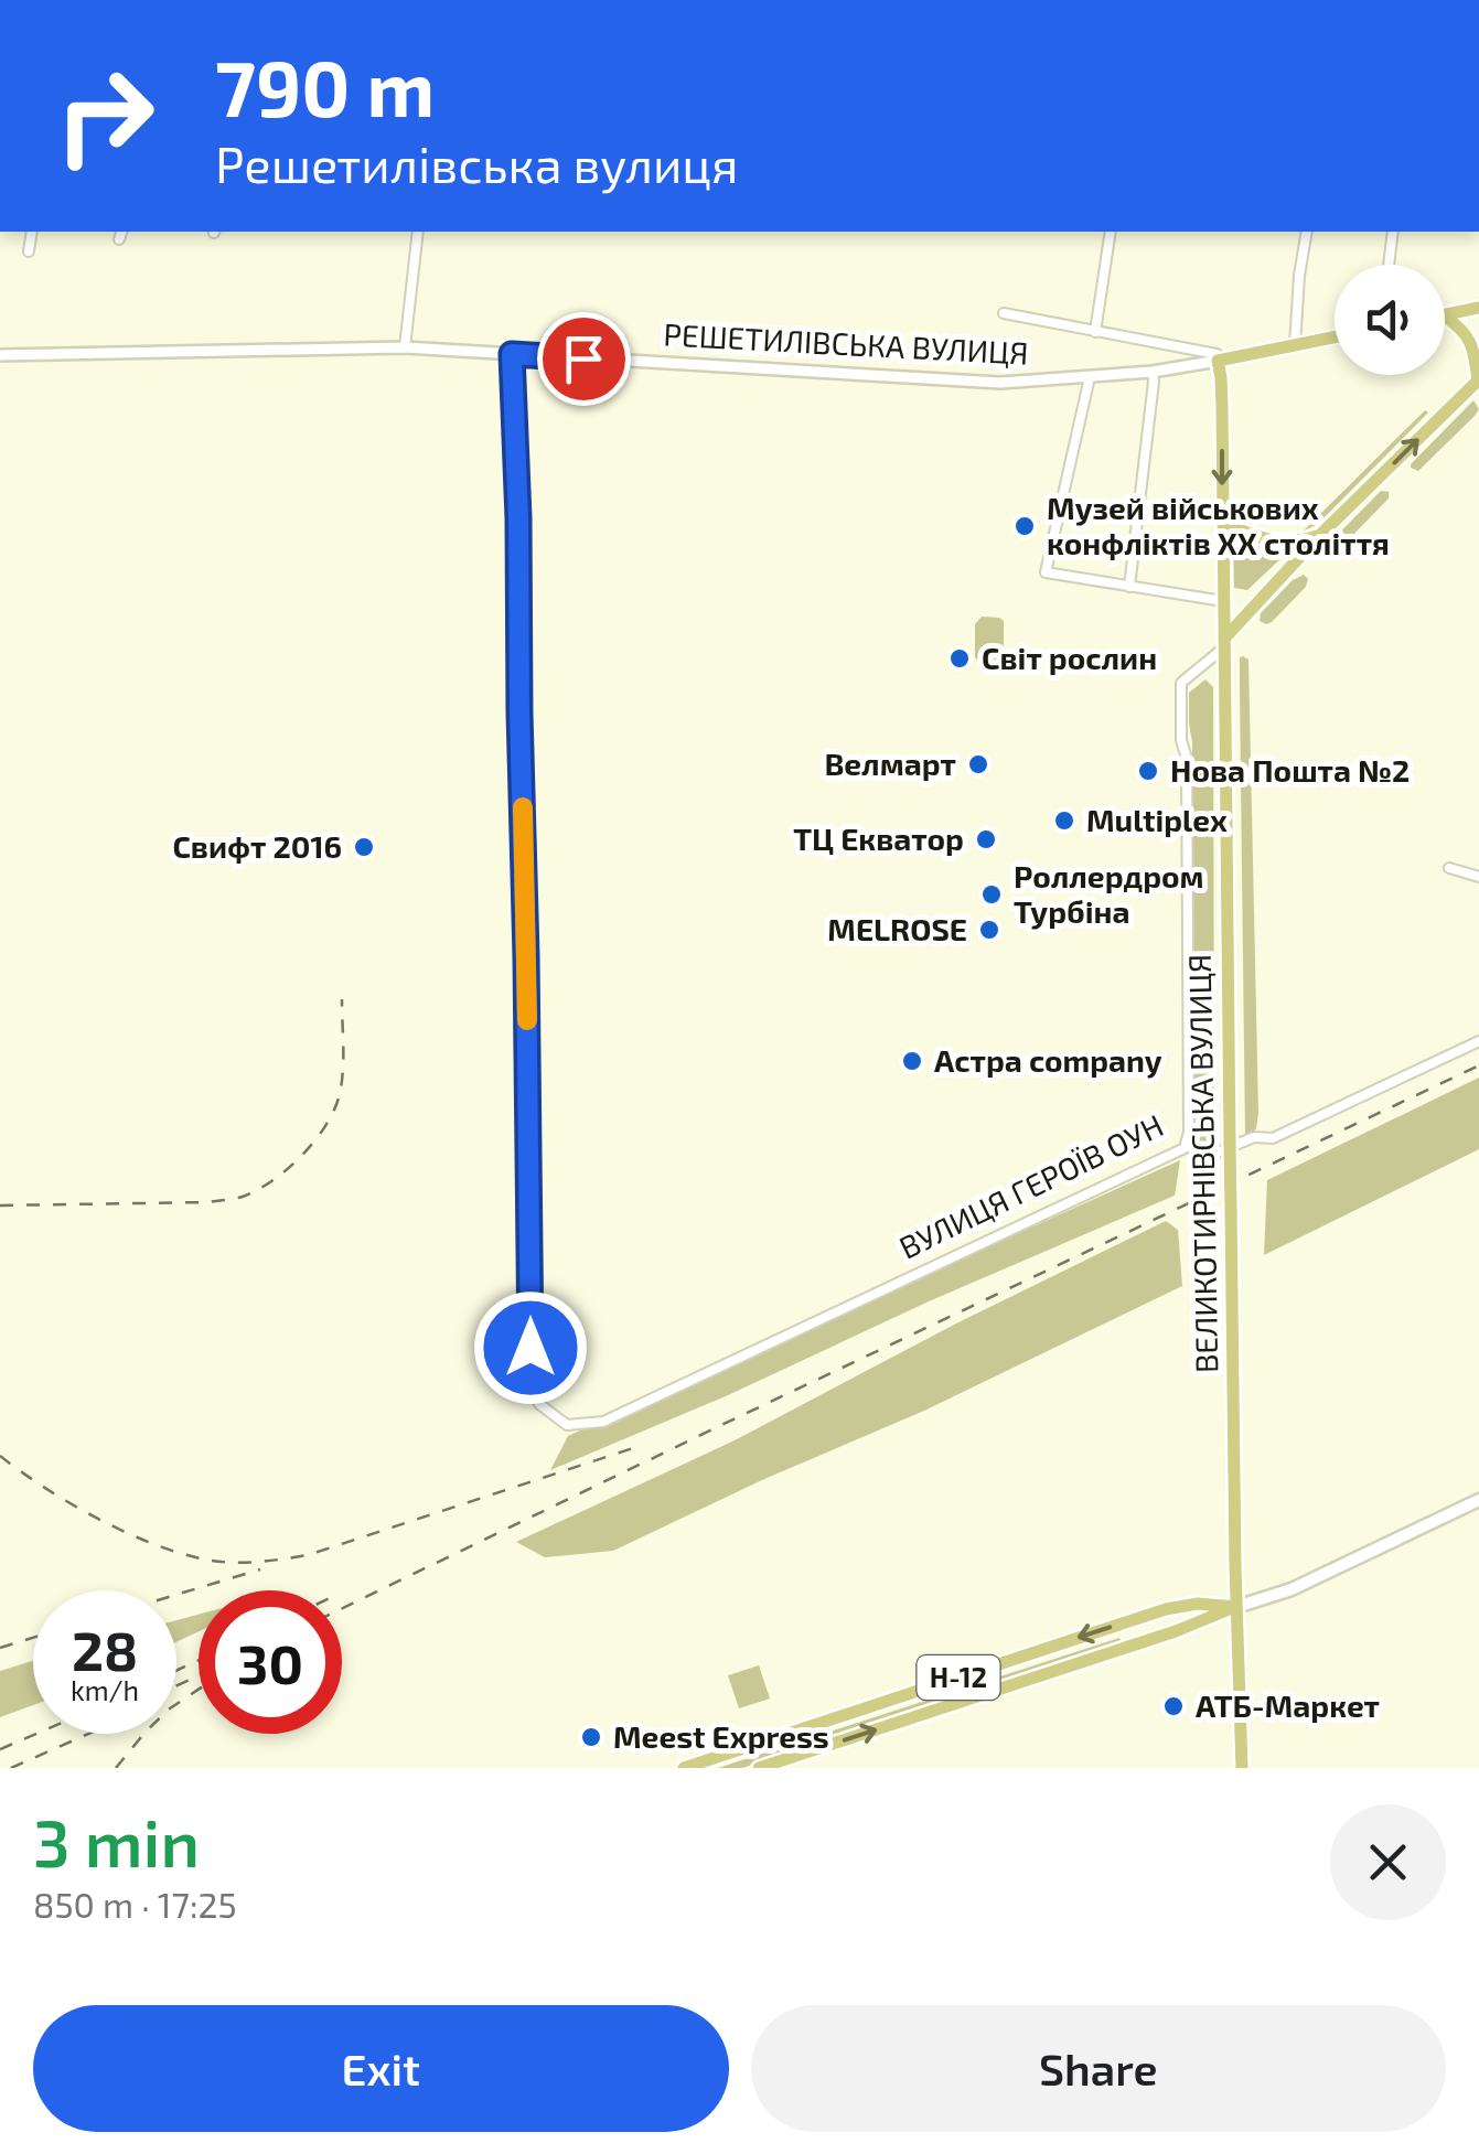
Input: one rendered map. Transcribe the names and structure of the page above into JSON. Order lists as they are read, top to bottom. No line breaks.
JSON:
{"streets":{"main road":["РЕШЕТИЛІВСЬКА ВУЛИЦЯ","ВЕЛИКОТИРНІВСЬКА ВУЛИЦЯ","Н-12"],"street":["ВУЛИЦЯ ГЕРОЇВ ОУН"]},"crossings":[["РЕШЕТИЛІВСЬКА ВУЛИЦЯ","ВЕЛИКОТИРНІВСЬКА ВУЛИЦЯ"],["РЕШЕТИЛІВСЬКА ВУЛИЦЯ","ВУЛИЦЯ ГЕРОЇВ ОУН"],["ВЕЛИКОТИРНІВСЬКА ВУЛИЦЯ","ВУЛИЦЯ ГЕРОЇВ ОУН"],["ВЕЛИКОТИРНІВСЬКА ВУЛИЦЯ","Н-12"]],"places":["Музей військових конфліктів ХХ століття","Світ рослин","Велмарт","Нова Пошта №2","Multiplex","ТЦ Екватор","Свифт 2016","Роллердром Турбіна","MELROSE","Астра company","АТБ-Маркет","Meest Express"],"page":{"turn":["790 m","Решетилівська вулиця"],"speed":"28 km/h","limit":"30","heading":["3 min","850 m · 17:25"],"buttons":["Exit","Share"]}}
